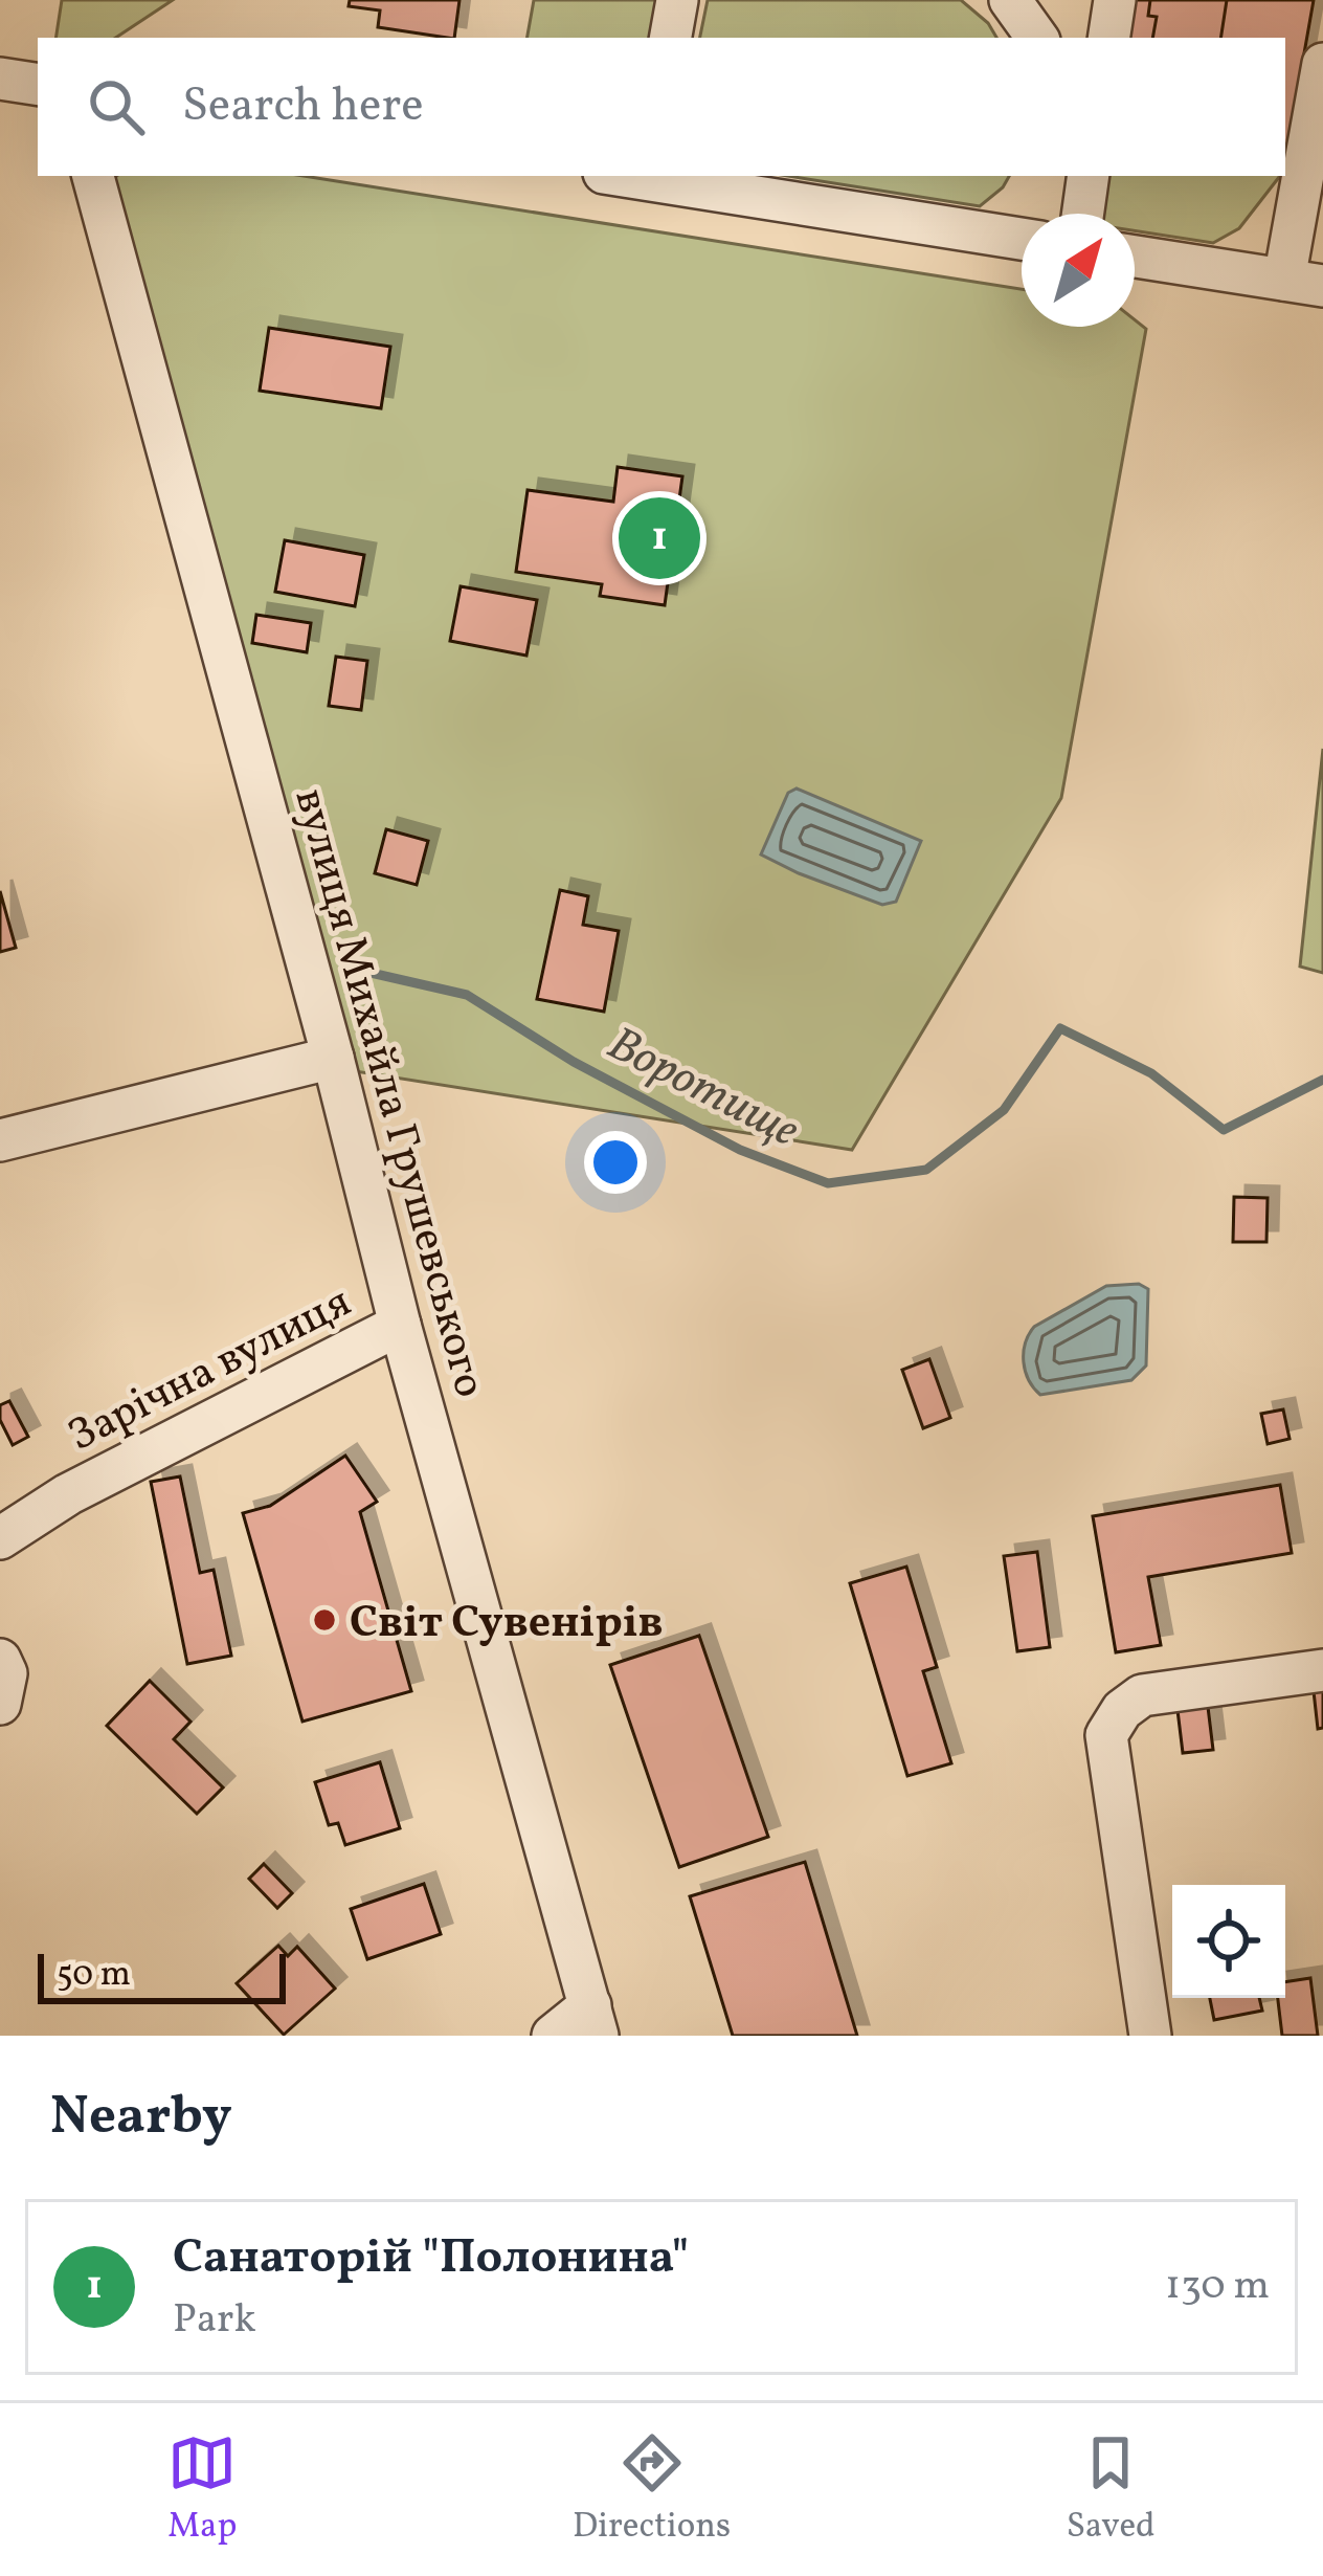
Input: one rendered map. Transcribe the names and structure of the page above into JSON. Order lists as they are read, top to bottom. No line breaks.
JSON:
{"streets":{"street":["вулиця Михайла Грушевського","Зарічна вулиця"]},"crossings":[["вулиця Михайла Грушевського","Зарічна вулиця"]],"water":["Воротище"],"places":["Світ Сувенірів"],"scale_bar":"50 m","north":"top right","page":{"search":"Search here","pins":"1","scale":"50 m","heading":"Nearby","list":[{"mark":"1","name":"Санаторій \"Полонина\"","note":"Park","value":"130 m"}],"nav":["Map","Directions","Saved"]}}
